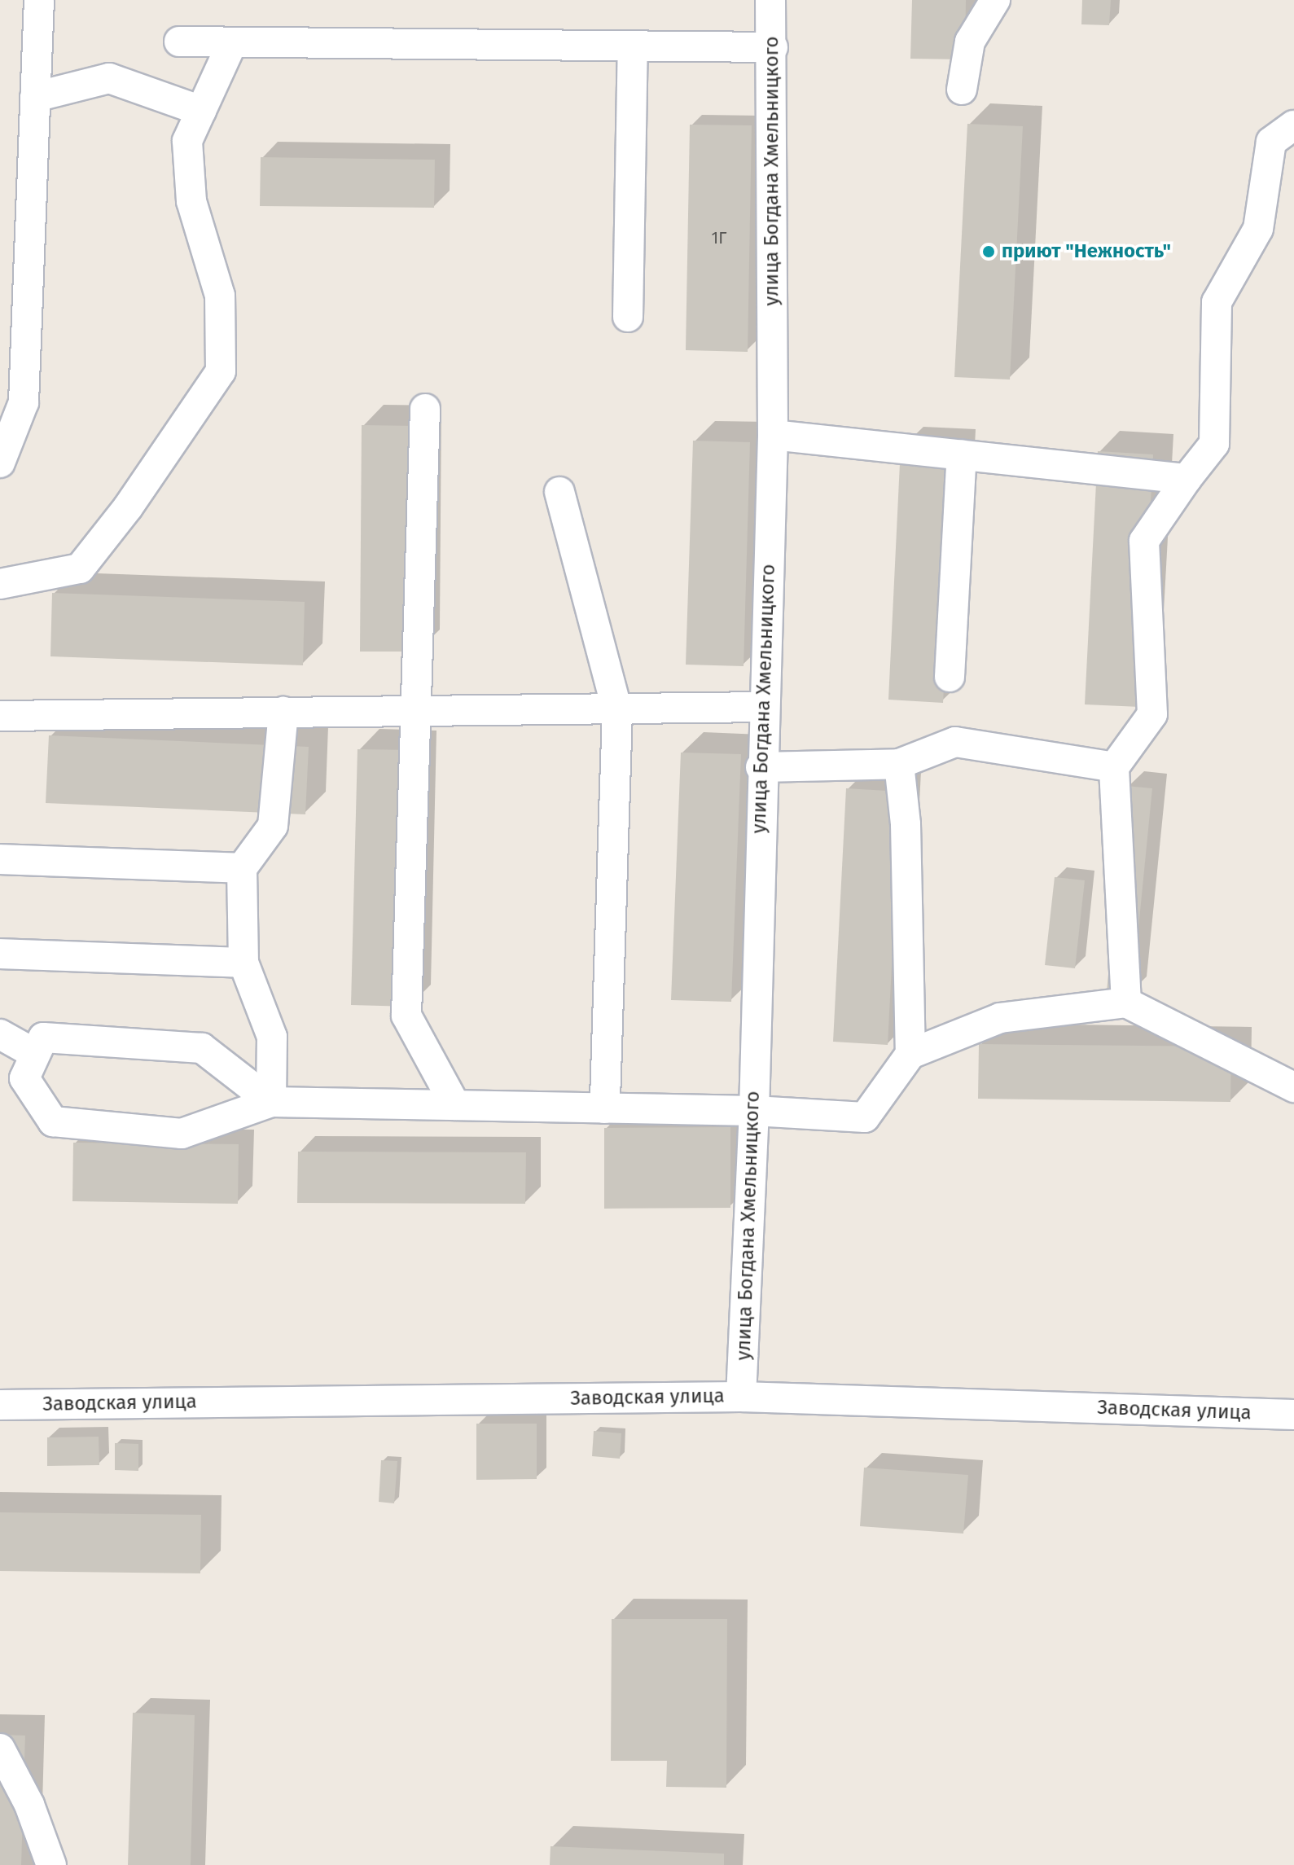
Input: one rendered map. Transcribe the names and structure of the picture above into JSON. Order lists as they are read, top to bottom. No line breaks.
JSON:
{"streets":{"street":["улица Богдана Хмельницкого","Заводская улица"]},"crossings":[["улица Богдана Хмельницкого","Заводская улица"]],"places":["приют \"Нежность\""],"house_numbers":["1Г"]}
